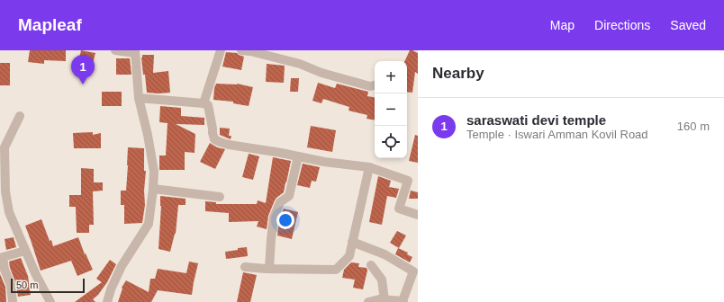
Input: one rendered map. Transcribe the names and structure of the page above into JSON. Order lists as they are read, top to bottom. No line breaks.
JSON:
{"scale_bar":"50 m","page":{"header":"Mapleaf","nav":["Map","Directions","Saved"],"heading":"Nearby","pins":"1","map_buttons":["+","−"],"list":[{"mark":"1","name":"saraswati devi temple","note":"Temple · Iswari Amman Kovil Road","value":"160 m"}],"scale":"50 m"}}
